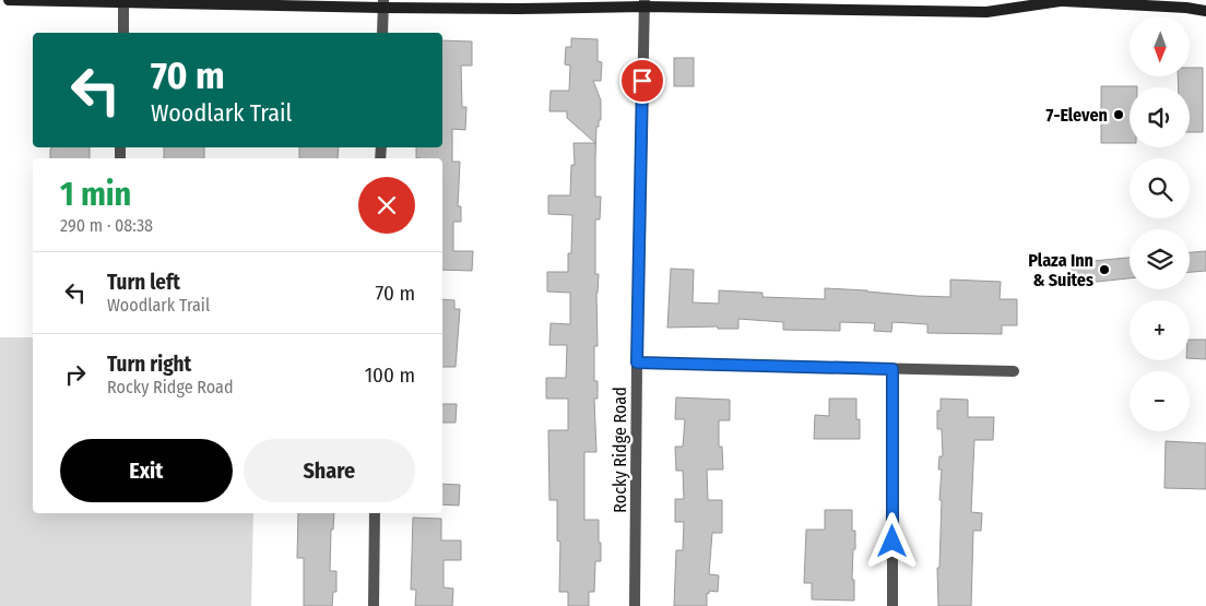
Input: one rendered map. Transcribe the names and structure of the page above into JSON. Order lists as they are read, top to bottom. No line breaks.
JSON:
{"streets":{"street":["Rocky Ridge Road"]},"places":["7-Eleven","Plaza Inn & Suites"],"north":"bottom","page":{"map_buttons":["+","−"],"turn":["70 m","Woodlark Trail"],"heading":["1 min","290 m · 08:38"],"list":[{"name":"Turn left","note":"Woodlark Trail","value":"70 m"},{"name":"Turn right","note":"Rocky Ridge Road","value":"100 m"}],"buttons":["Exit","Share"]}}
